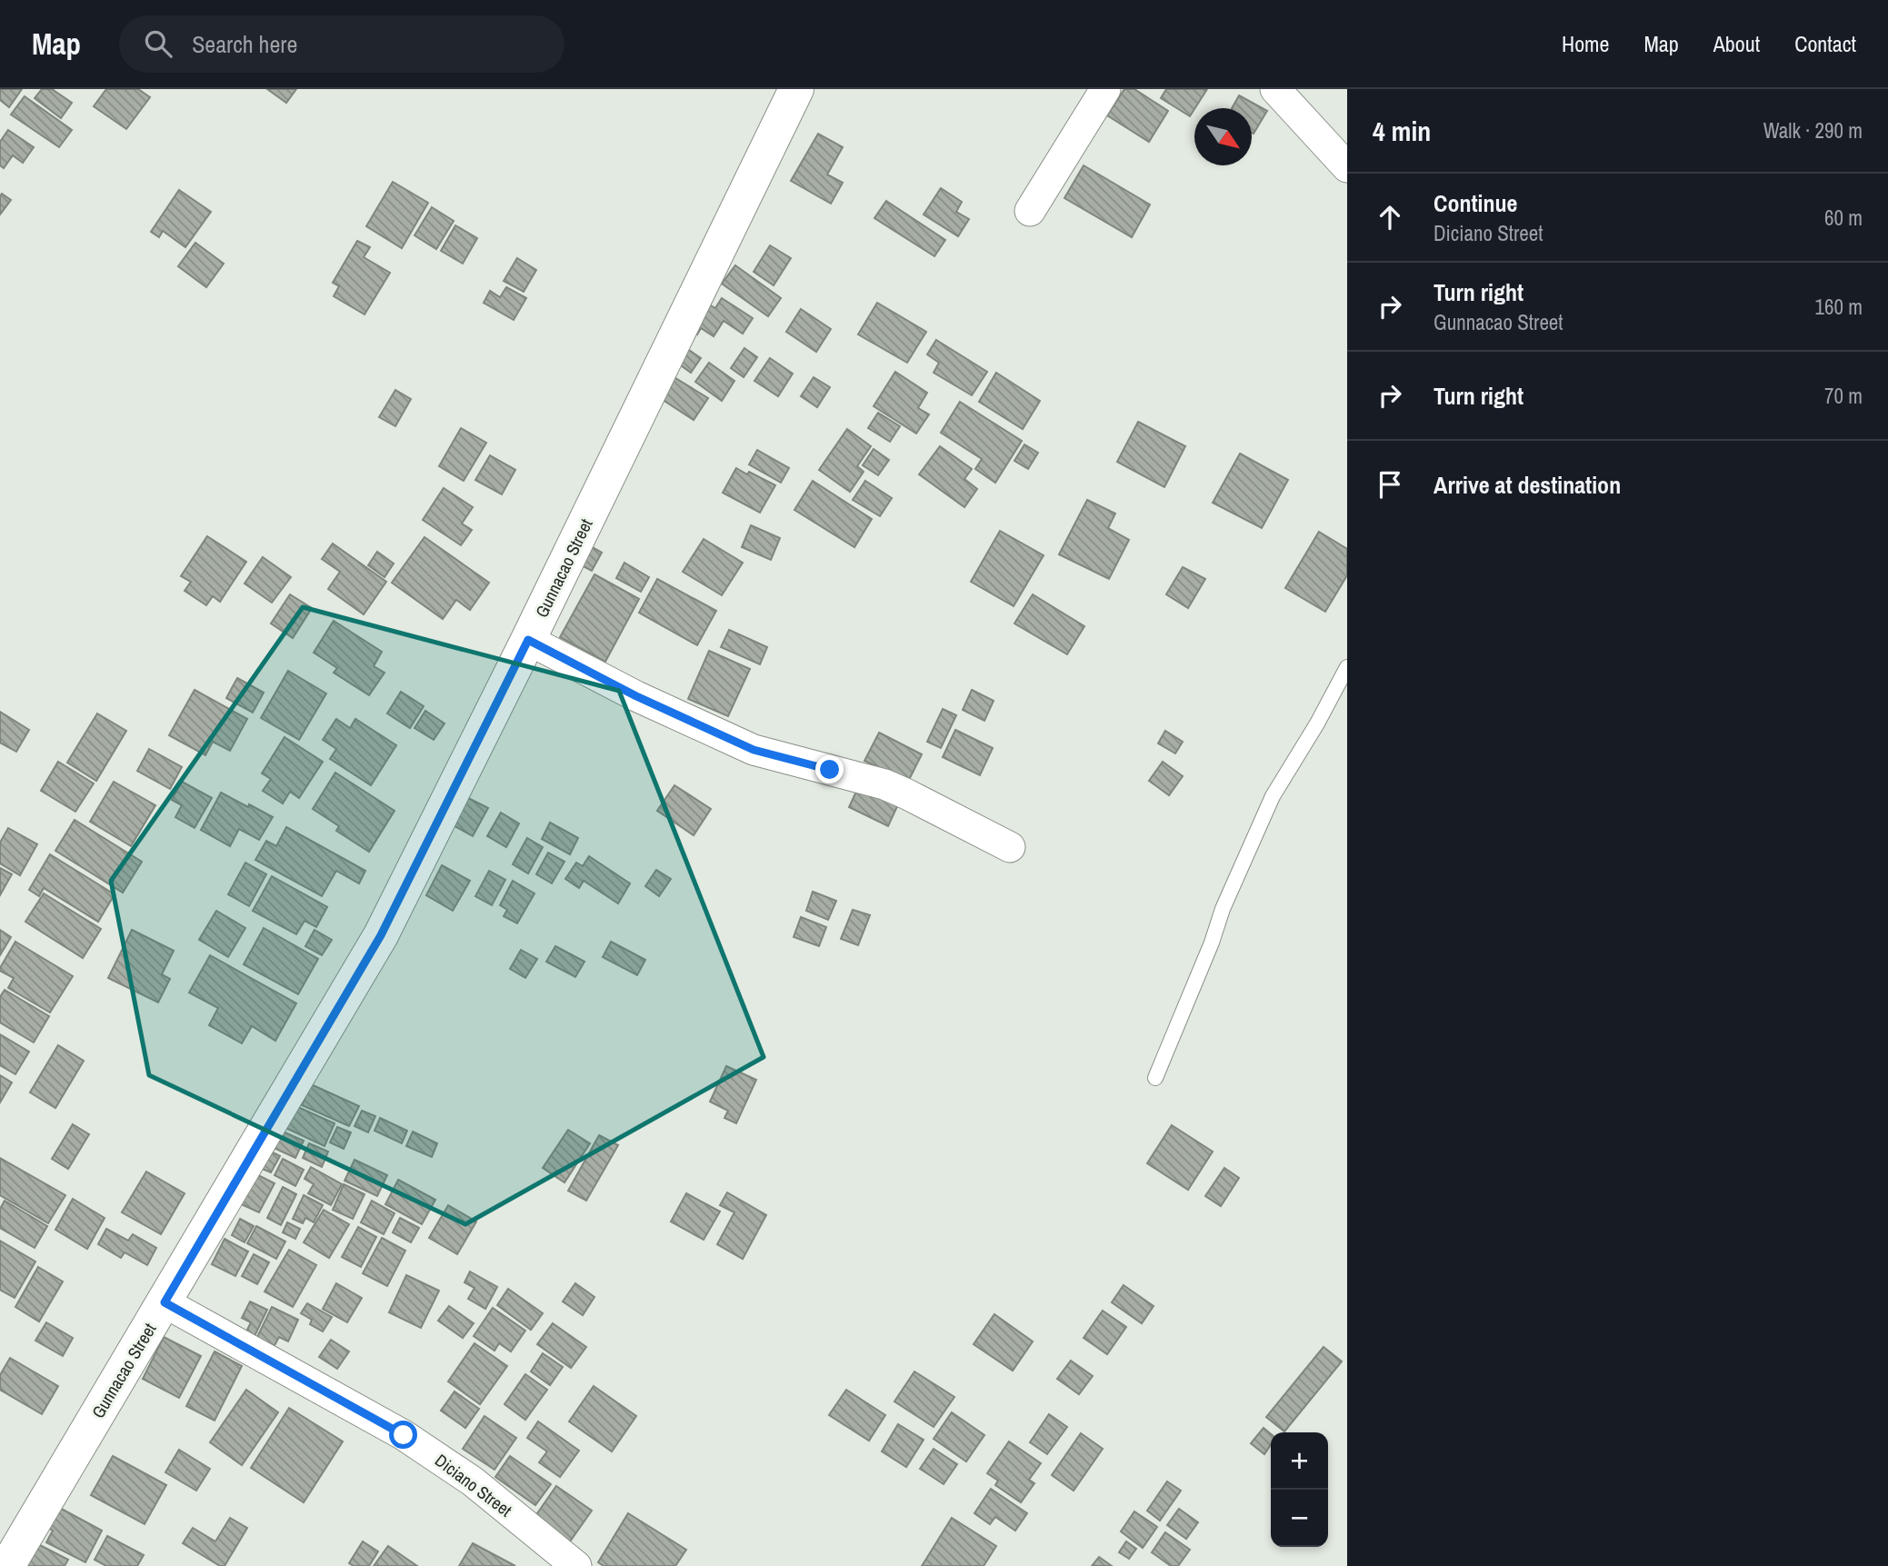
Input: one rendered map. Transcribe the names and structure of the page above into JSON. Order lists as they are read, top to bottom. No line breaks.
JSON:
{"streets":{"street":["Gunnacao Street","Diciano Street"]},"crossings":[["Gunnacao Street","Diciano Street"]],"north":"bottom right","page":{"header":"Map","search":"Search here","nav":["Home","Map","About","Contact"],"heading":["4 min","Walk · 290 m"],"list":[["Continue","Diciano Street","60 m"],["Turn right","Gunnacao Street","160 m"],["Turn right","70 m"],"Arrive at destination"],"map_buttons":["+","−"]}}
